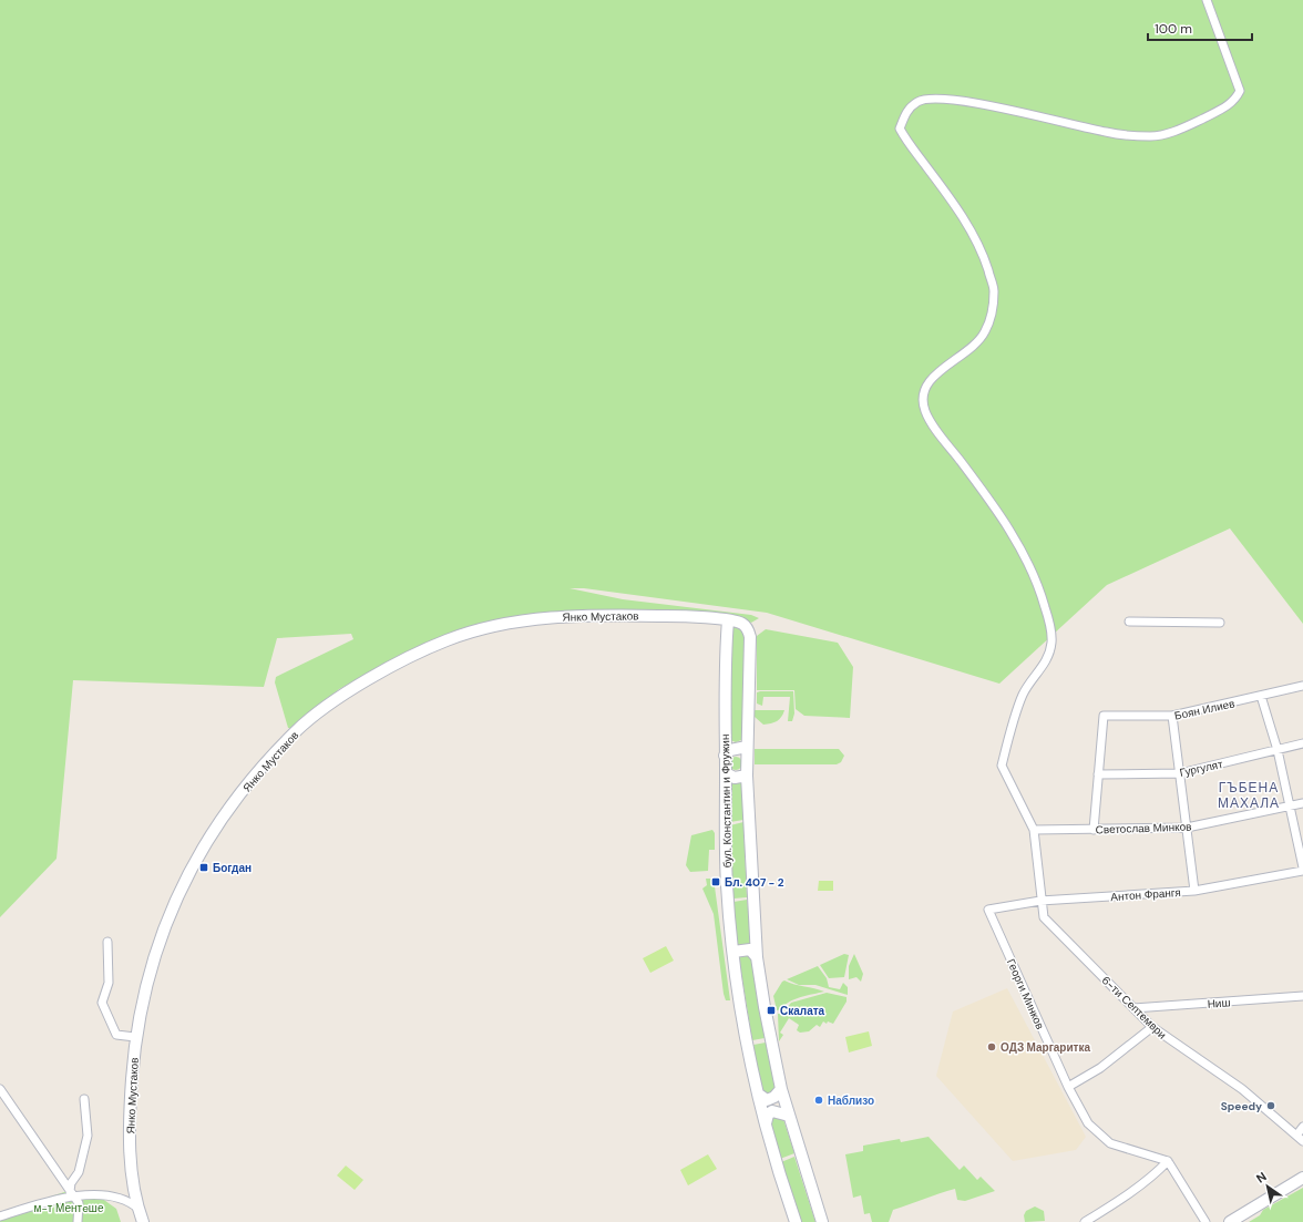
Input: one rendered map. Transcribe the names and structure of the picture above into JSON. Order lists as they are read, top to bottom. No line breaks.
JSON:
{"streets":{"street":["Янко Мустаков","Боян Илиев","Гургулят","бул. Константин и Фружин","Светослав Минков","Антон Франгя","Георги Минков","Ниш","6-ти Септември"]},"crossings":[["Янко Мустаков","бул. Константин и Фружин"],["Боян Илиев","Гургулят"],["Светослав Минков","6-ти Септември"],["Антон Франгя","Георги Минков"],["Антон Франгя","6-ти Септември"],["Ниш","6-ти Септември"]],"districts":["ГЪБЕНА МАХАЛА"],"parks":["м-т Ментeше"],"places":{"transit":["Богдан","Бл. 407 - 2","Скалата"],"other":["ОДЗ Маргаритка","Наблизо","Speedy"]},"scale_bar":"100 m","north":"top left"}
